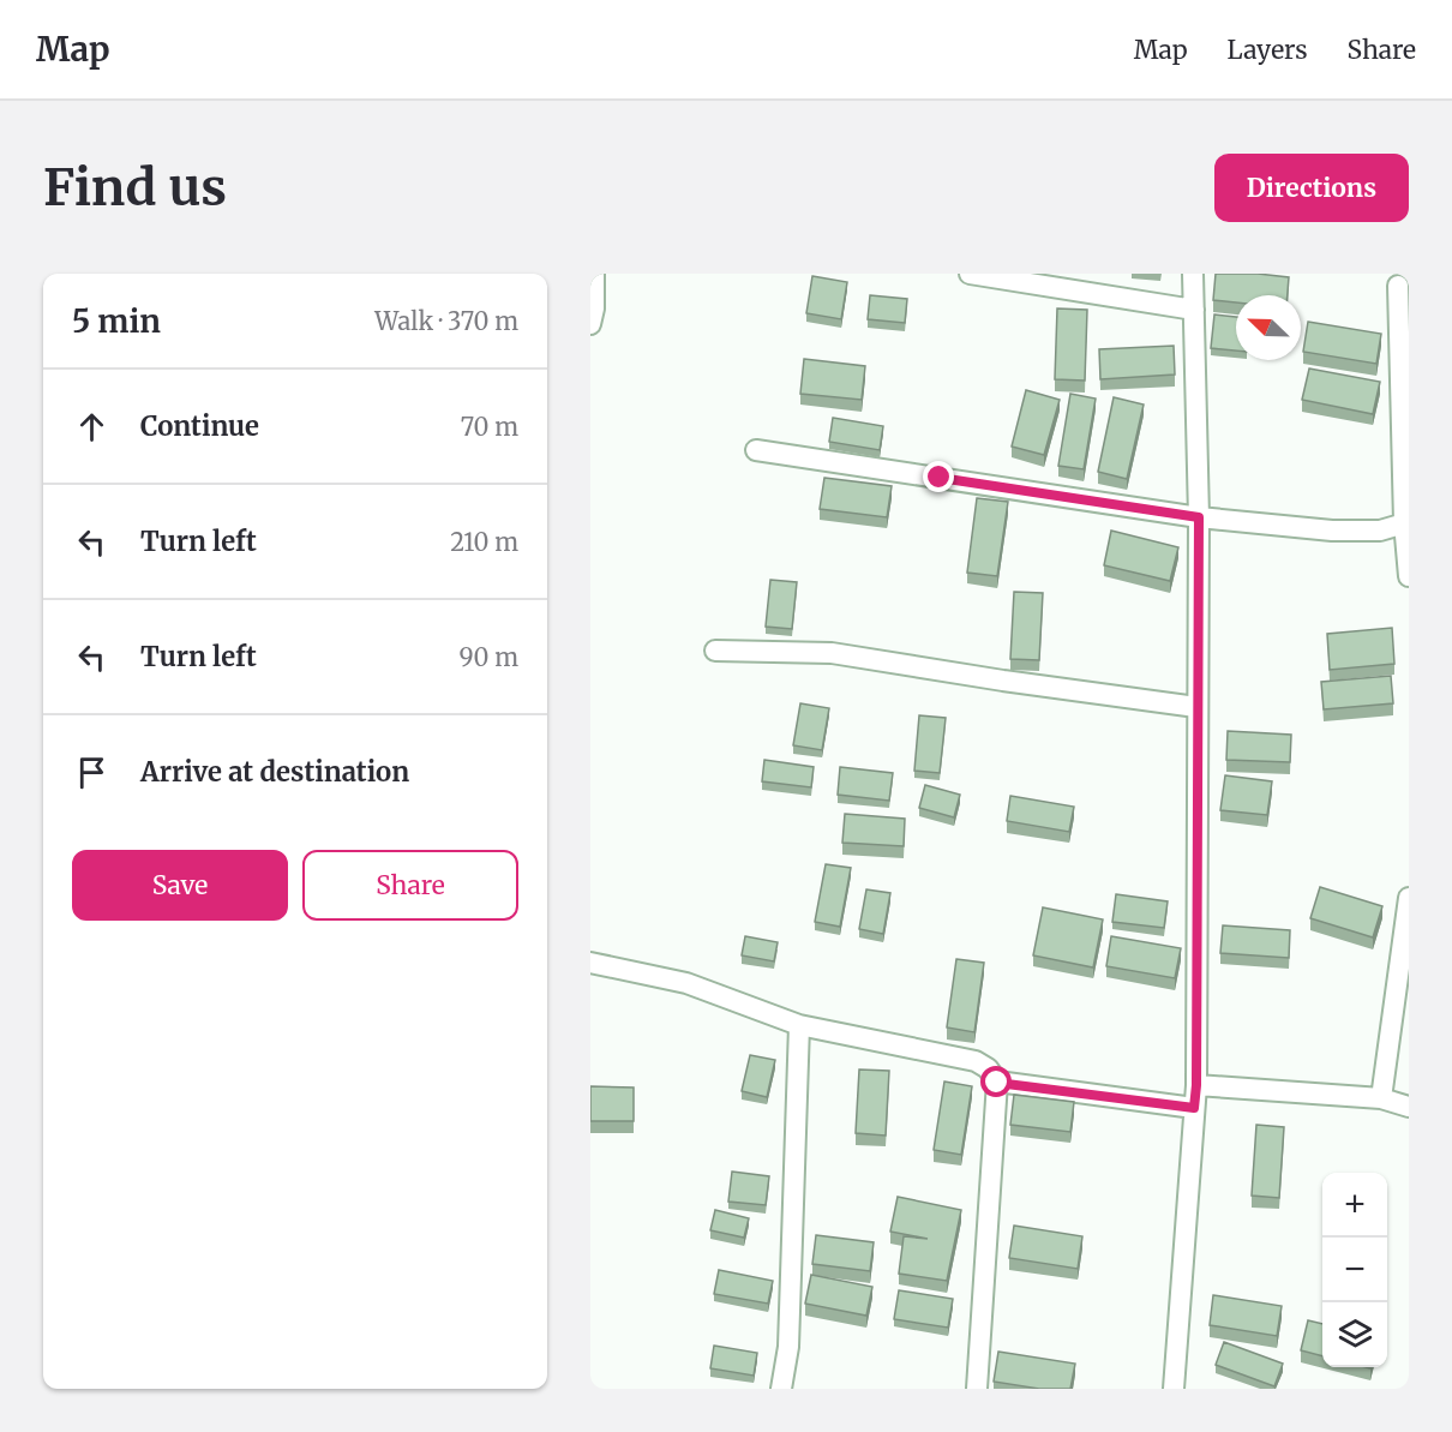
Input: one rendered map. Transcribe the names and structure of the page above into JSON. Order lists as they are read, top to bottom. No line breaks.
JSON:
{"north":"top left","page":{"header":"Map","nav":["Map","Layers","Share"],"buttons":["Directions",["Save","Share"]],"title":"Find us","heading":["5 min","Walk · 370 m"],"list":[["Continue","70 m"],["Turn left","210 m"],["Turn left","90 m"],"Arrive at destination"],"map_buttons":["+","−"]}}
